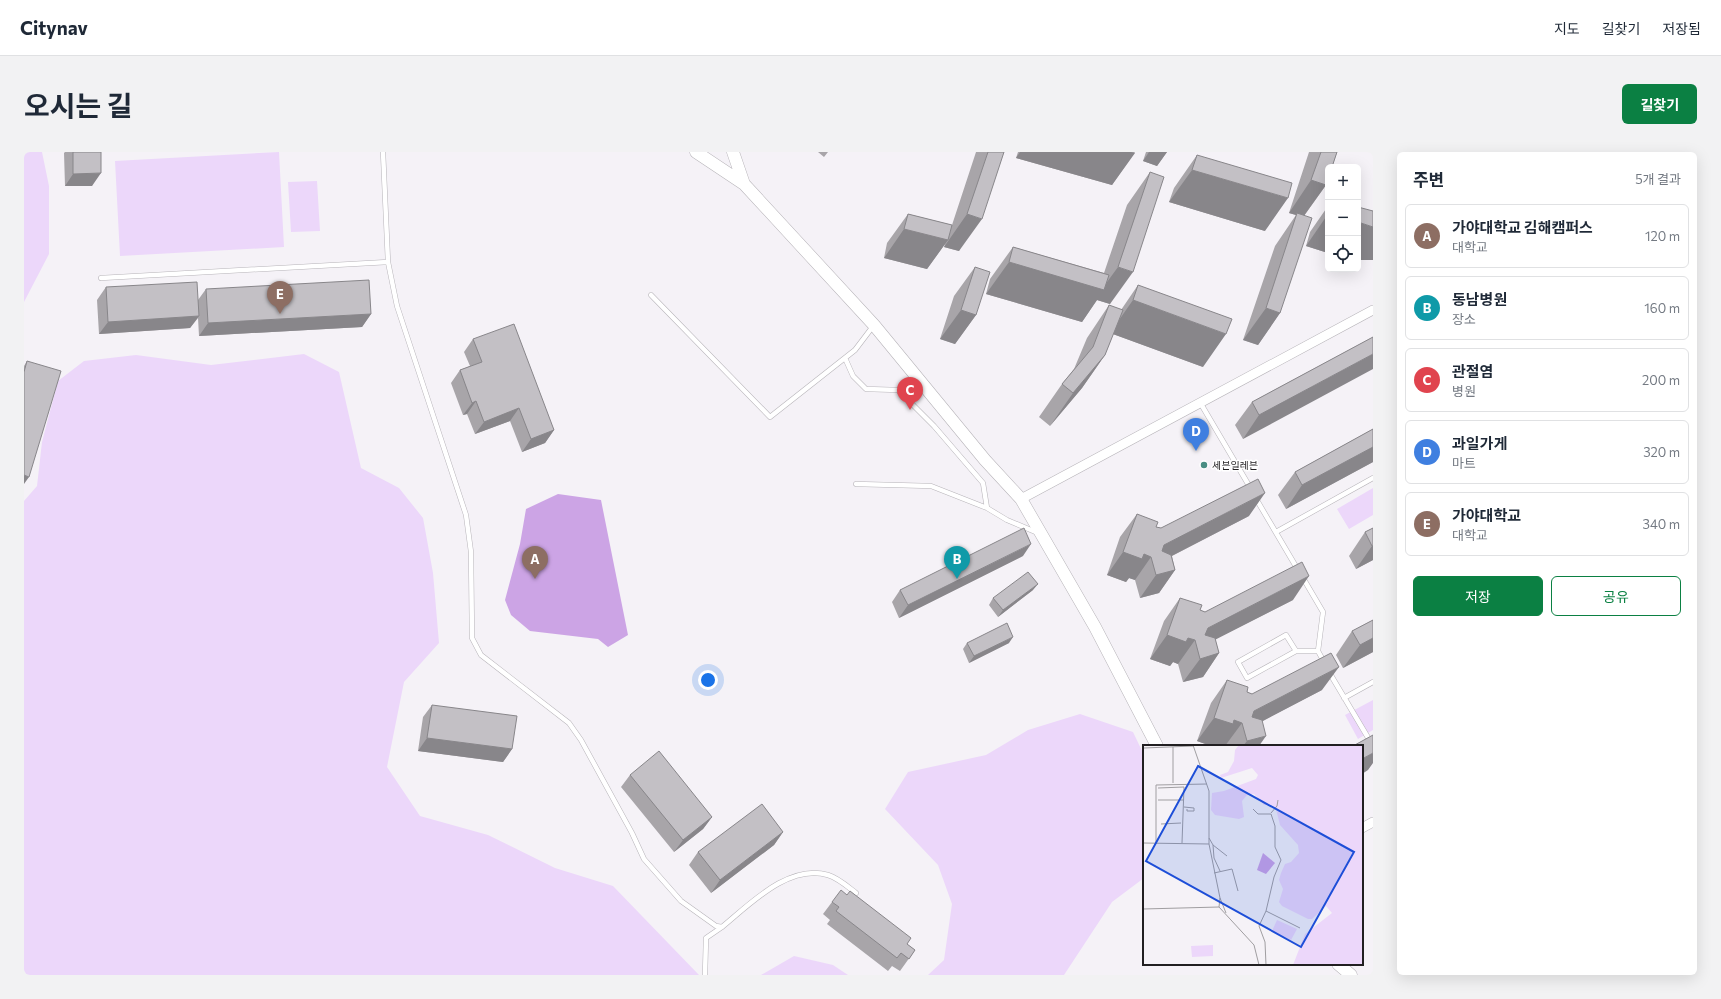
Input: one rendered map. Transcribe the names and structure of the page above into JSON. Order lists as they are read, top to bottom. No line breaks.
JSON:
{"places":["세븐일레븐"],"page":{"header":"Citynav","nav":["지도","길찾기","저장됨"],"title":"오시는 길","buttons":["길찾기",["저장","공유"]],"heading":["주변","5개 결과"],"map_buttons":["+","−"],"list":[{"mark":"A","name":"가야대학교 김해캠퍼스","note":"대학교","value":"120 m"},{"mark":"B","name":"동남병원","note":"장소","value":"160 m"},{"mark":"C","name":"관절염","note":"병원","value":"200 m"},{"mark":"D","name":"과일가게","note":"마트","value":"320 m"},{"mark":"E","name":"가야대학교","note":"대학교","value":"340 m"}],"pins":["E","C","D","A","B"]}}
